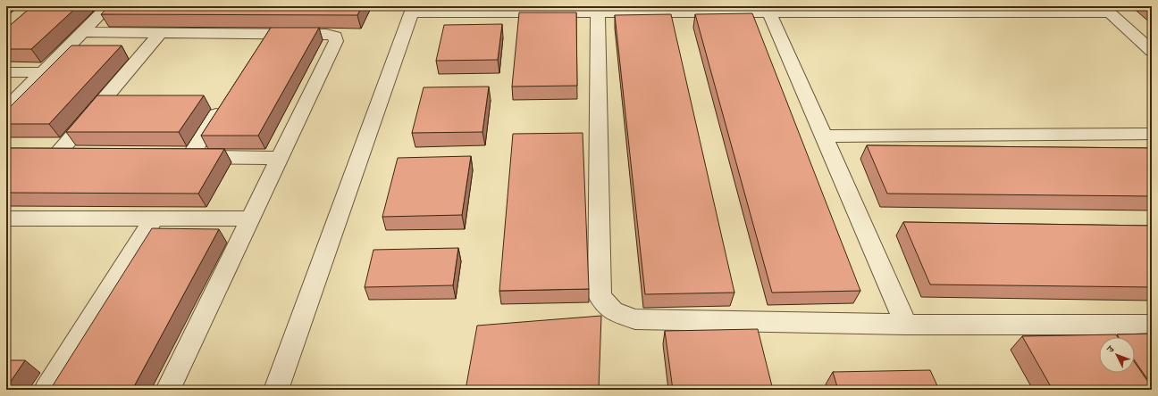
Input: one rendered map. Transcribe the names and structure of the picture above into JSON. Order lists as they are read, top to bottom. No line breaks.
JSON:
{"north":"top left"}
